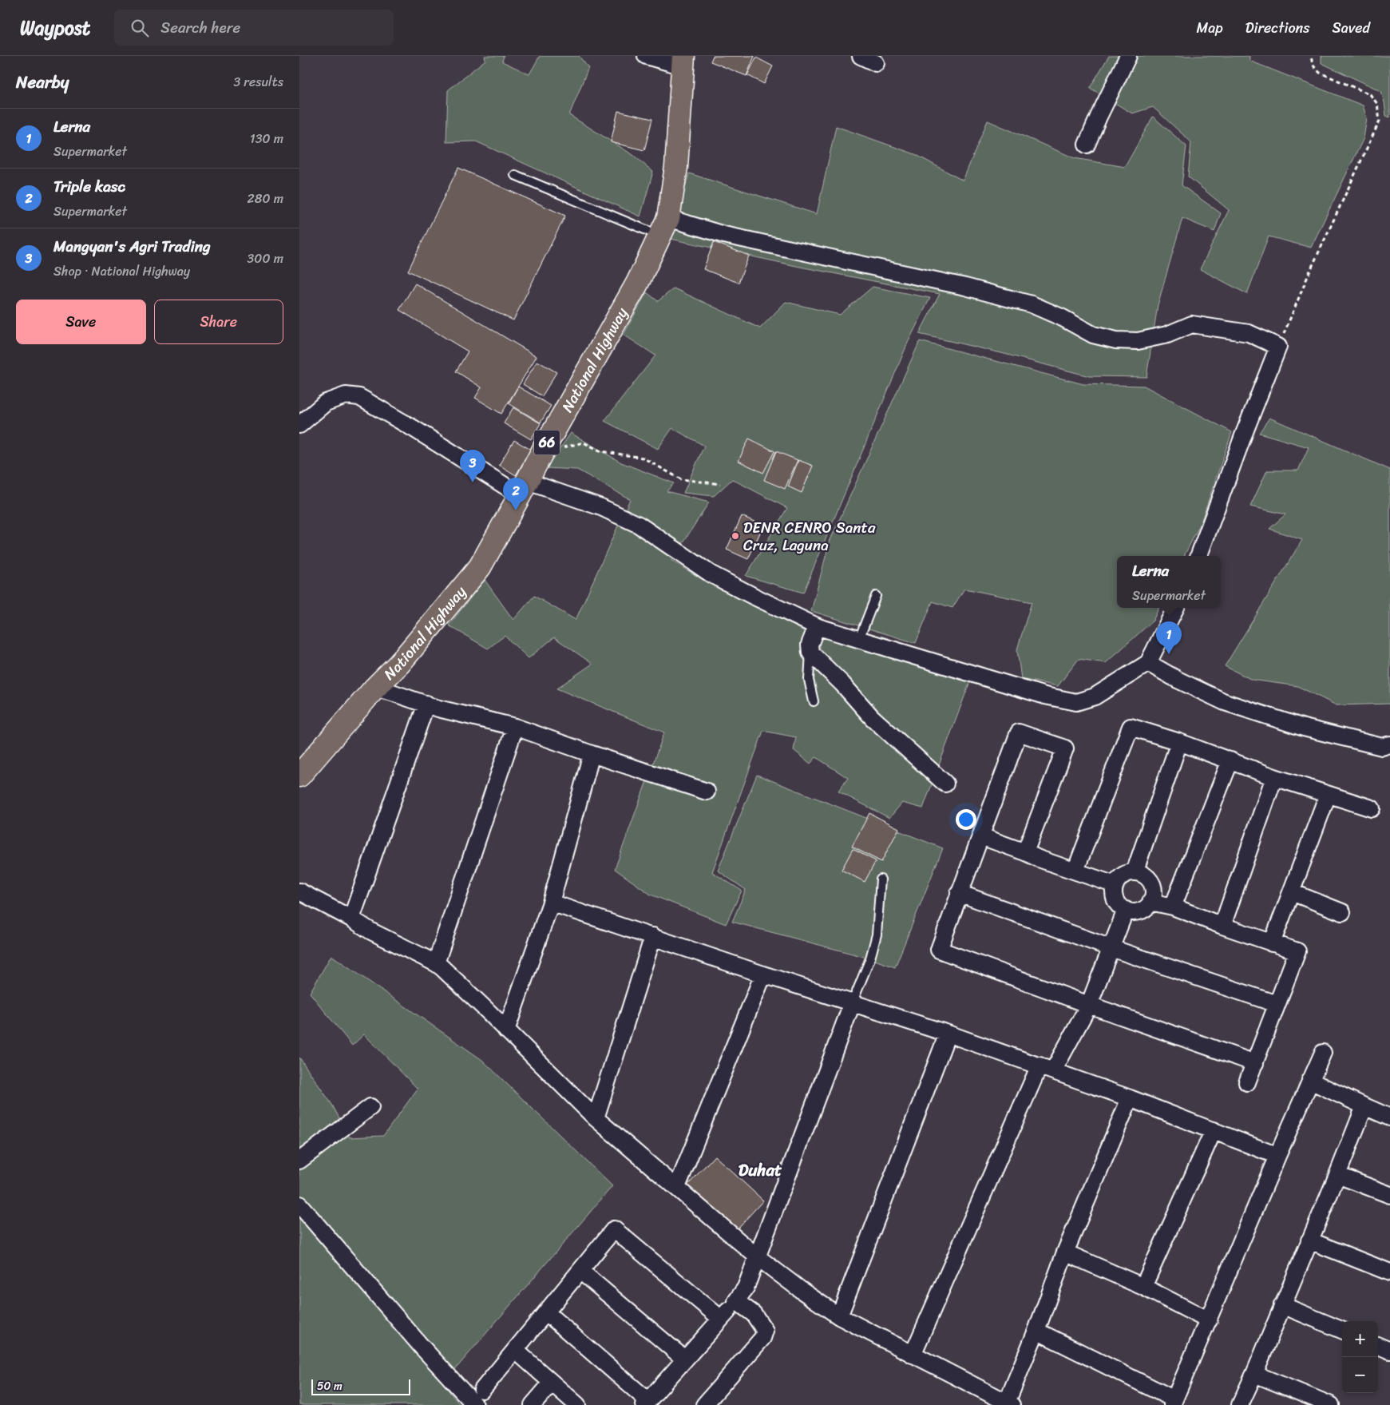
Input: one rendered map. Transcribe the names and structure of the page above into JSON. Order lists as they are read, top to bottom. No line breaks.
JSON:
{"streets":{"main road":["National Highway","66"]},"districts":["Duhat"],"places":["DENR CENRO Santa Cruz, Laguna"],"scale_bar":"50 m","page":{"header":"Waypost","search":"Search here","nav":["Map","Directions","Saved"],"heading":["Nearby","3 results"],"list":[{"mark":"1","name":"Lerna","note":"Supermarket","value":"130 m"},{"mark":"2","name":"Triple kasc","note":"Supermarket","value":"280 m"},{"mark":"3","name":"Mangyan's Agri Trading","note":"Shop · National Highway","value":"300 m"}],"buttons":["Save","Share"],"pins":["3","2","1"],"popup":["Lerna","Supermarket"],"map_buttons":["+","−"],"scale":"50 m"}}
